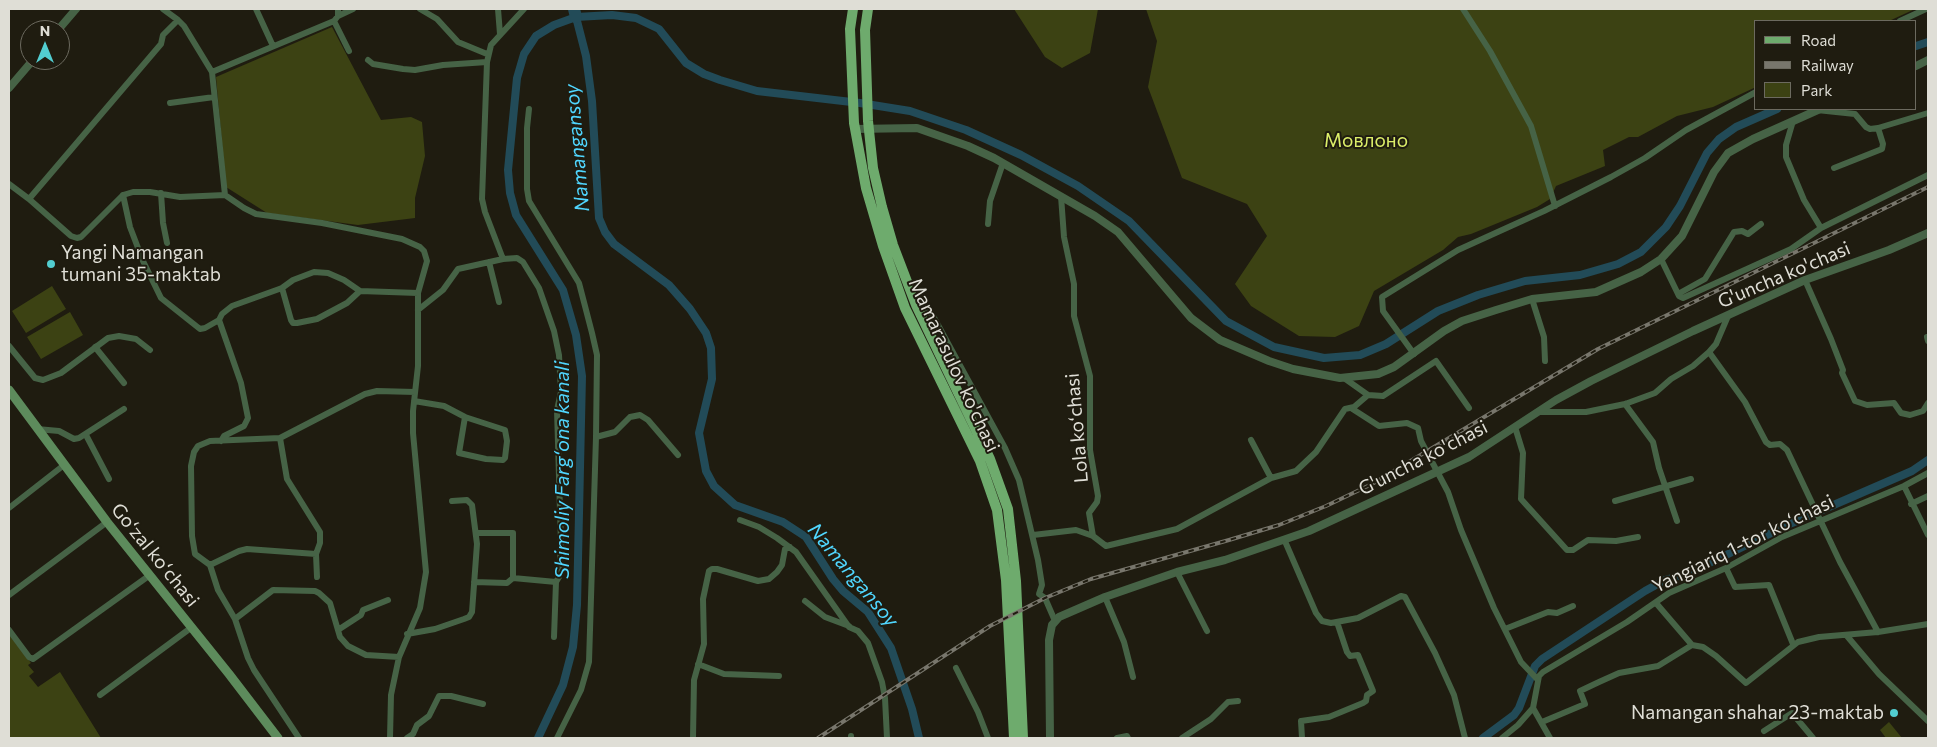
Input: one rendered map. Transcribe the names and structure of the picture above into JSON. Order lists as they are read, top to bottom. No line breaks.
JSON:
{"streets":{"main road":["Mamarasulov ko'chasi","Goʻzal koʻchasi"],"street":["G'uncha ko'chasi","Lola koʻchasi","Yangiariq 1-tor koʻchasi"]},"water":["Namangansoy","Shimoliy Fargʻona kanali"],"parks":["Мовлоно"],"places":["Yangi Namangan tumani 35-maktab","Namangan shahar 23-maktab"],"legend":["Road","Railway","Park"],"north":"top"}
